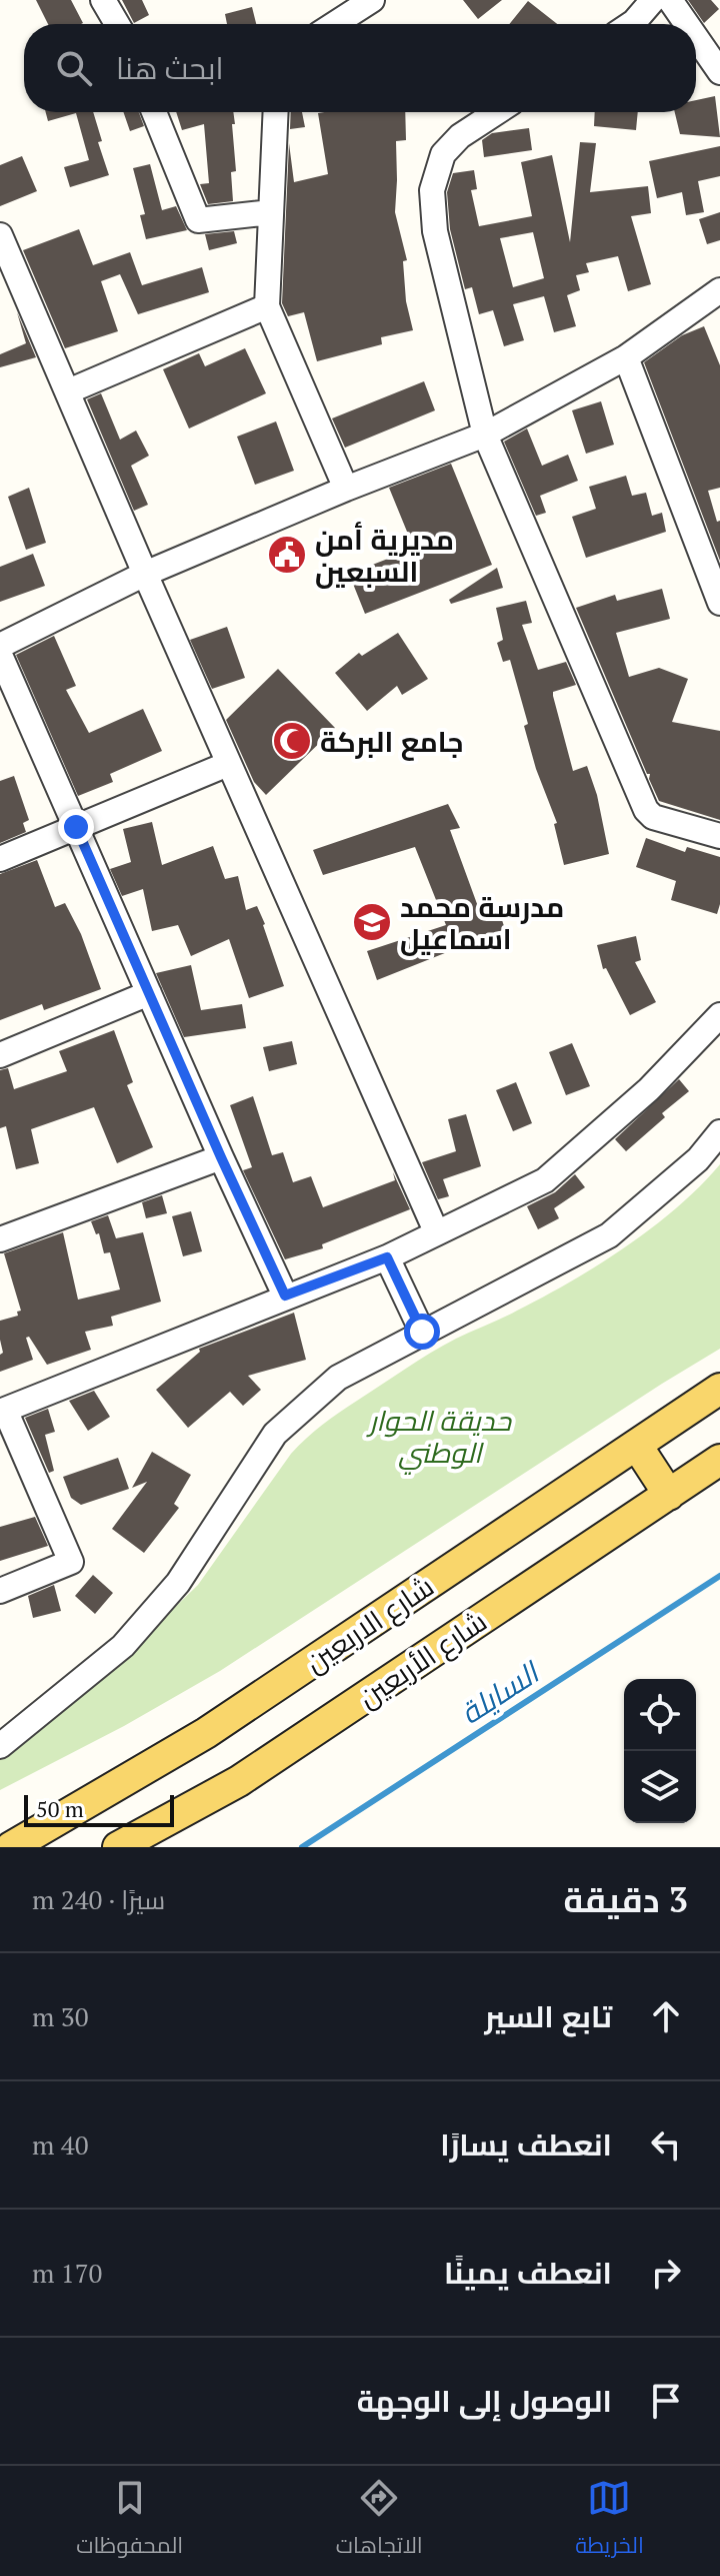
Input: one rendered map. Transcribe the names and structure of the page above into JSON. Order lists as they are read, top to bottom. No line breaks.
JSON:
{"streets":{"main road":["شارع الاربعين","شارع الأربعين"]},"water":["السايلة"],"parks":["حديقة الحوار الوطني"],"places":{"public building":["مديرية أمن السبعين"],"mosque":["جامع البركة"],"school or university":["مدرسة محمد اسماعيل"]},"scale_bar":"50 m","page":{"search":"ابحث هنا","scale":"50 m","heading":["3 دقيقة","سيرًا · 240 m"],"list":[["تابع السير","30 m"],["انعطف يسارًا","40 m"],["انعطف يمينًا","170 m"],"الوصول إلى الوجهة"],"nav":["الخريطة","الاتجاهات","المحفوظات"]}}
